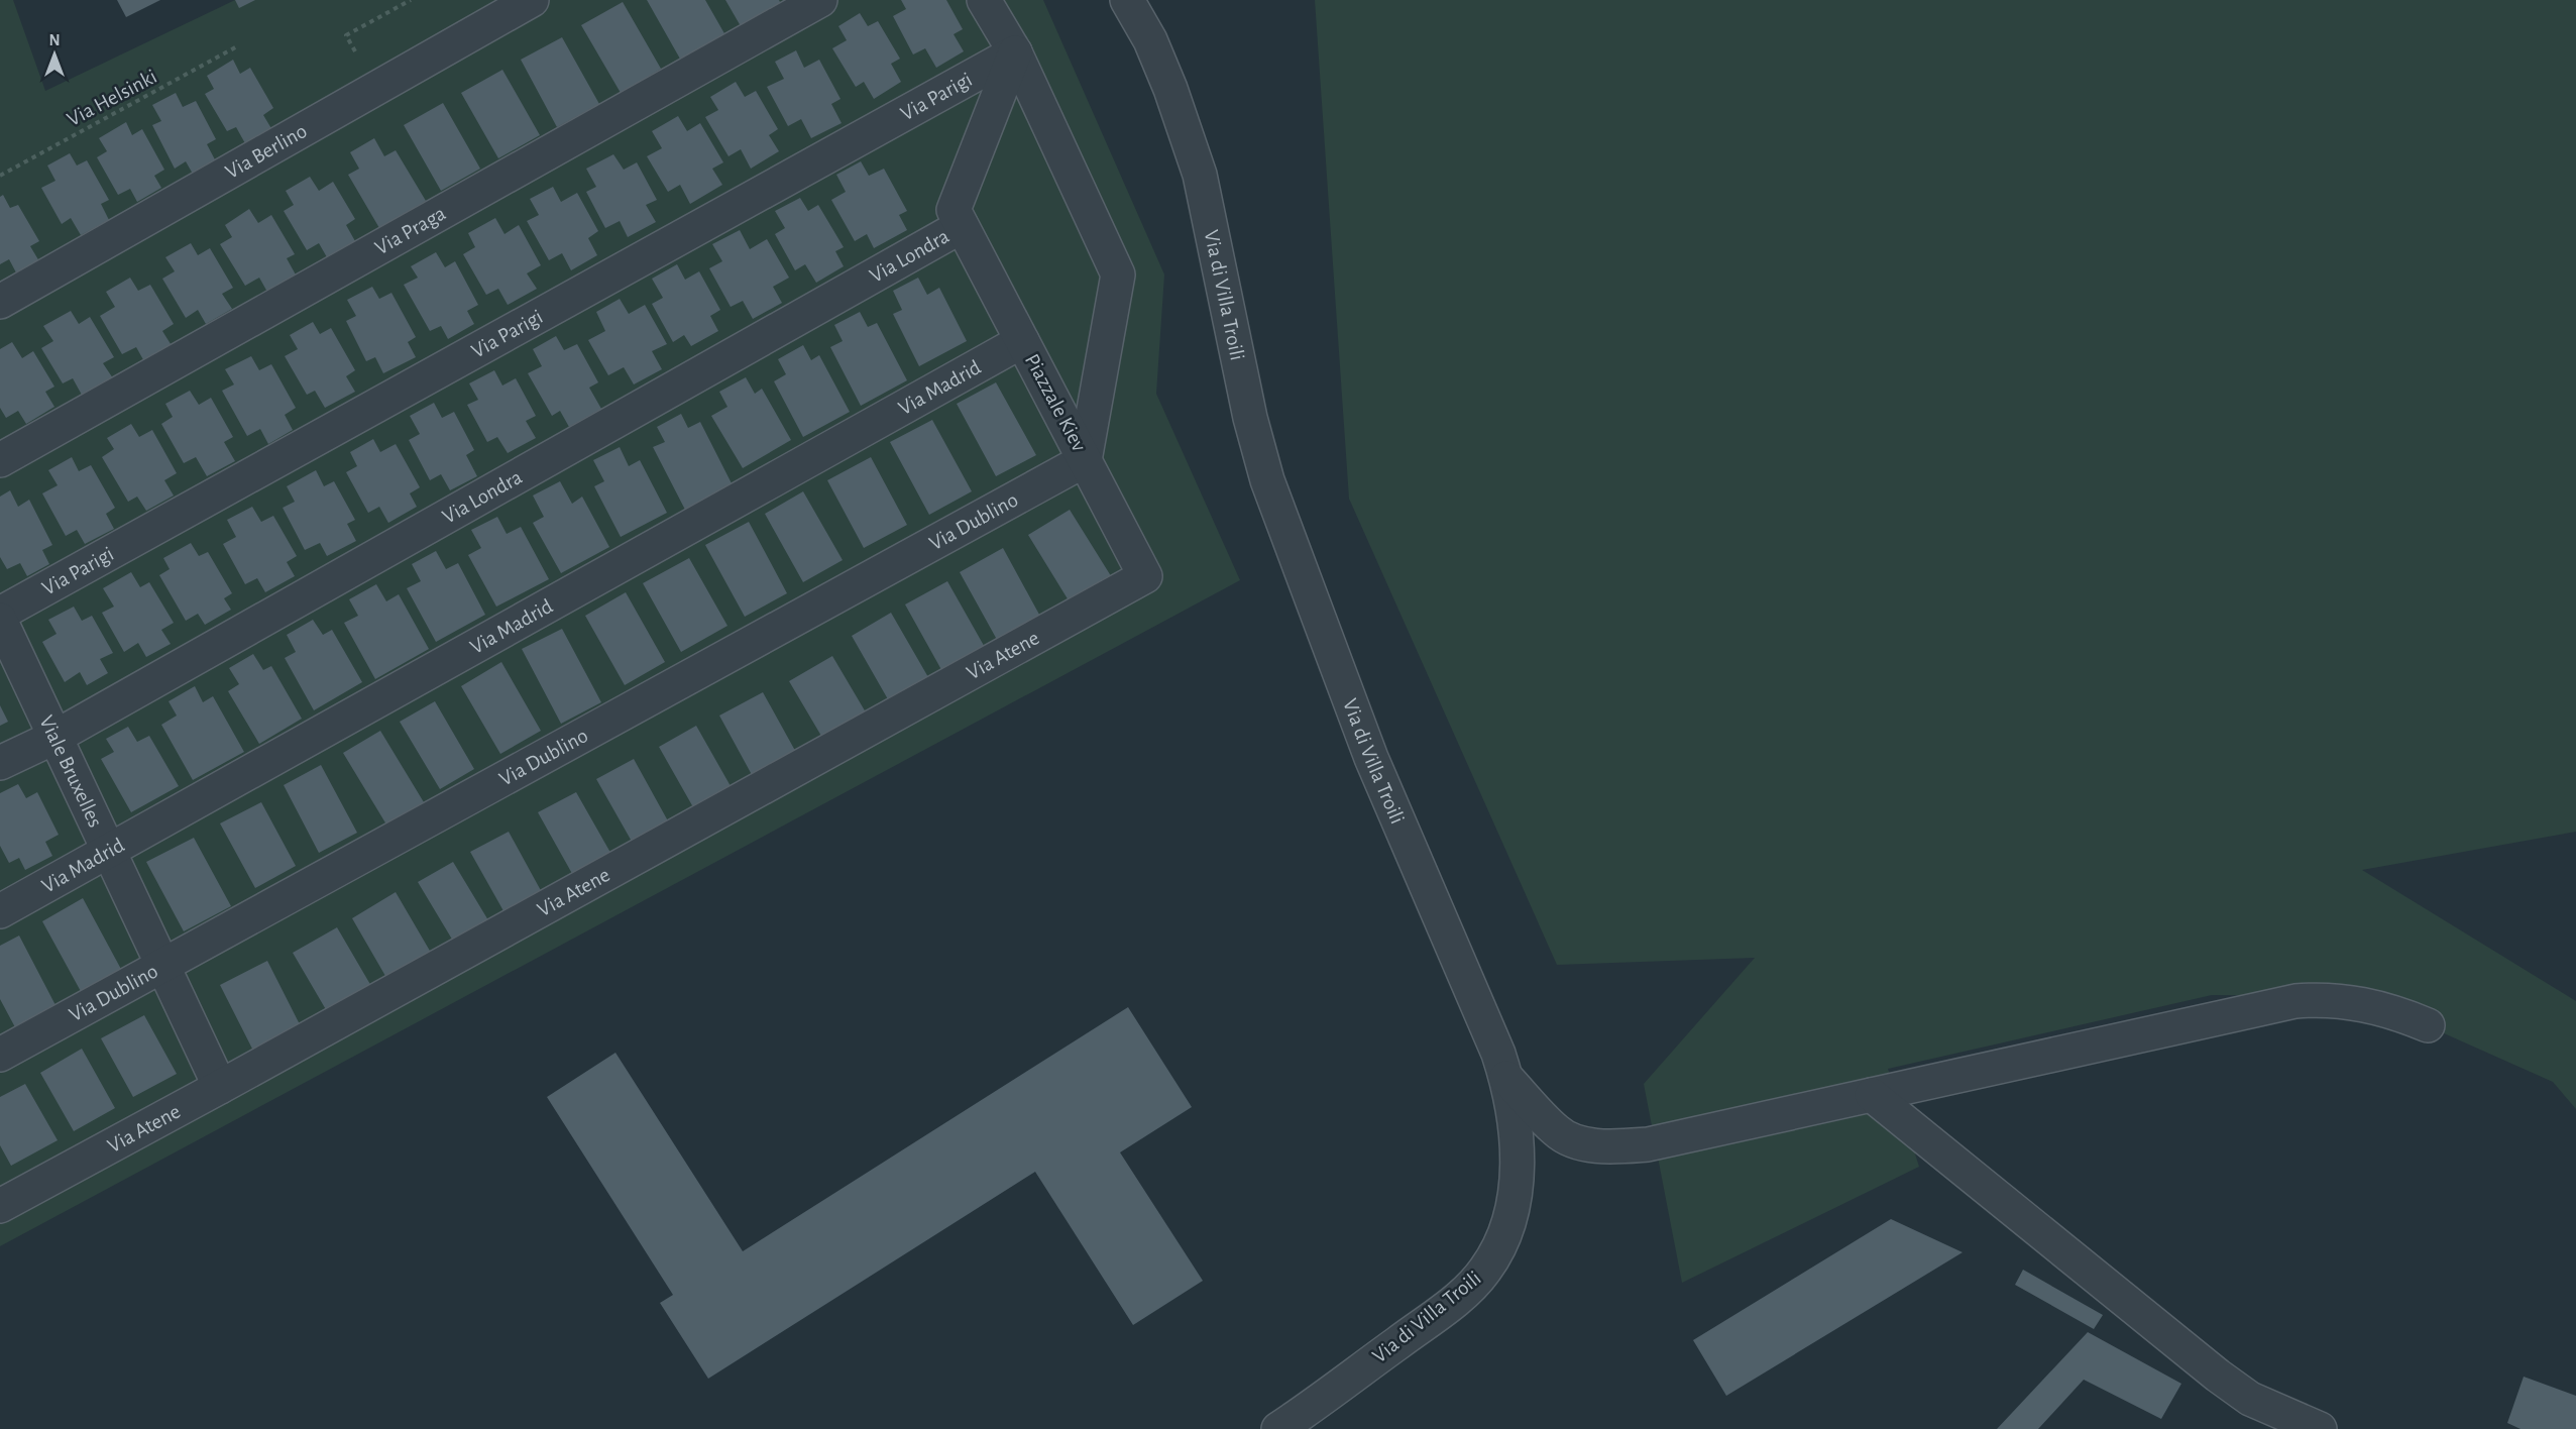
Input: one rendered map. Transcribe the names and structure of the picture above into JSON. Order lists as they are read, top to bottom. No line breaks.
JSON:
{"streets":{"street":["Via Parigi","Via Berlino","Via Praga","Via Londra","Via di Villa Troili","Via Madrid","Piazzale Kiev","Via Dublino","Via Atene","Viale Bruxelles"],"path":["Via Helsinki"]},"crossings":[["Via Parigi","Piazzale Kiev"],["Via Londra","Piazzale Kiev"],["Via Londra","Viale Bruxelles"],["Via Madrid","Piazzale Kiev"],["Via Madrid","Viale Bruxelles"],["Piazzale Kiev","Via Dublino"],["Piazzale Kiev","Via Atene"],["Via Dublino","Via Atene"],["Via Dublino","Viale Bruxelles"],["Via Atene","Viale Bruxelles"]],"north":"top"}
